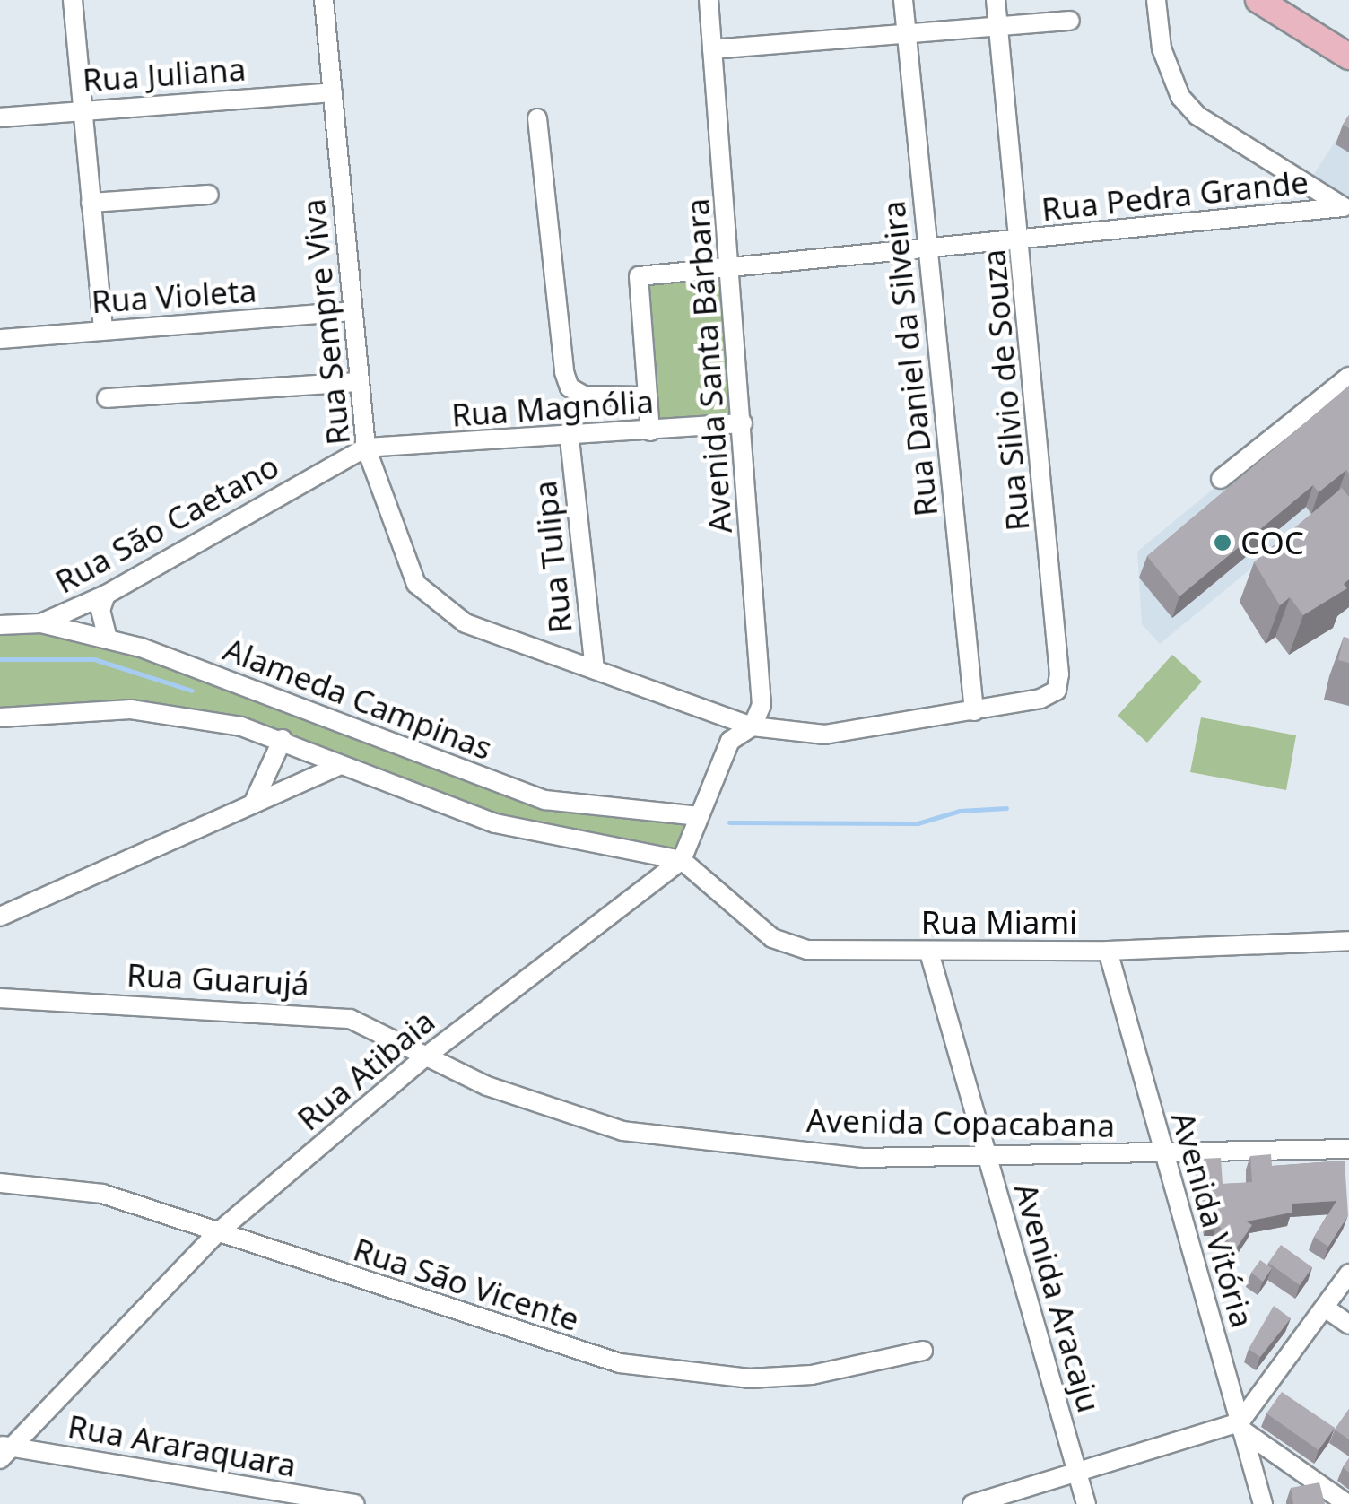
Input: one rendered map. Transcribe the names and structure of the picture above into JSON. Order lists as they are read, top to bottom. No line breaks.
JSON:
{"streets":{"street":["Rua Juliana","Rua Pedra Grande","Rua Violeta","Rua Sempre Viva","Rua Daniel da Silveira","Avenida Santa Bárbara","Rua Silvio de Souza","Rua Magnólia","Rua São Caetano","Rua Tulipa","Alameda Campinas","Rua Miami","Rua Guarujá","Rua Atibaia","Avenida Copacabana","Avenida Vitória","Rua São Vicente","Avenida Aracaju","Rua Araraquara"]},"crossings":[["Rua Juliana","Rua Sempre Viva"],["Rua Pedra Grande","Rua Daniel da Silveira"],["Rua Pedra Grande","Avenida Santa Bárbara"],["Rua Pedra Grande","Rua Silvio de Souza"],["Rua Violeta","Rua Sempre Viva"],["Rua Sempre Viva","Rua Daniel da Silveira"],["Rua Sempre Viva","Avenida Santa Bárbara"],["Rua Sempre Viva","Rua Silvio de Souza"],["Rua Sempre Viva","Rua Magnólia"],["Rua Sempre Viva","Rua São Caetano"],["Rua Sempre Viva","Rua Tulipa"],["Rua Daniel da Silveira","Rua Silvio de Souza"],["Avenida Santa Bárbara","Rua Magnólia"],["Rua Magnólia","Rua São Caetano"],["Rua Magnólia","Rua Tulipa"],["Rua São Caetano","Alameda Campinas"],["Rua Miami","Rua Atibaia"],["Rua Miami","Avenida Vitória"],["Rua Miami","Avenida Aracaju"],["Rua Guarujá","Rua Atibaia"],["Rua Guarujá","Avenida Copacabana"],["Rua Atibaia","Avenida Copacabana"],["Rua Atibaia","Rua São Vicente"],["Rua Atibaia","Rua Araraquara"],["Avenida Copacabana","Avenida Vitória"],["Avenida Copacabana","Avenida Aracaju"]],"places":["COC"]}
